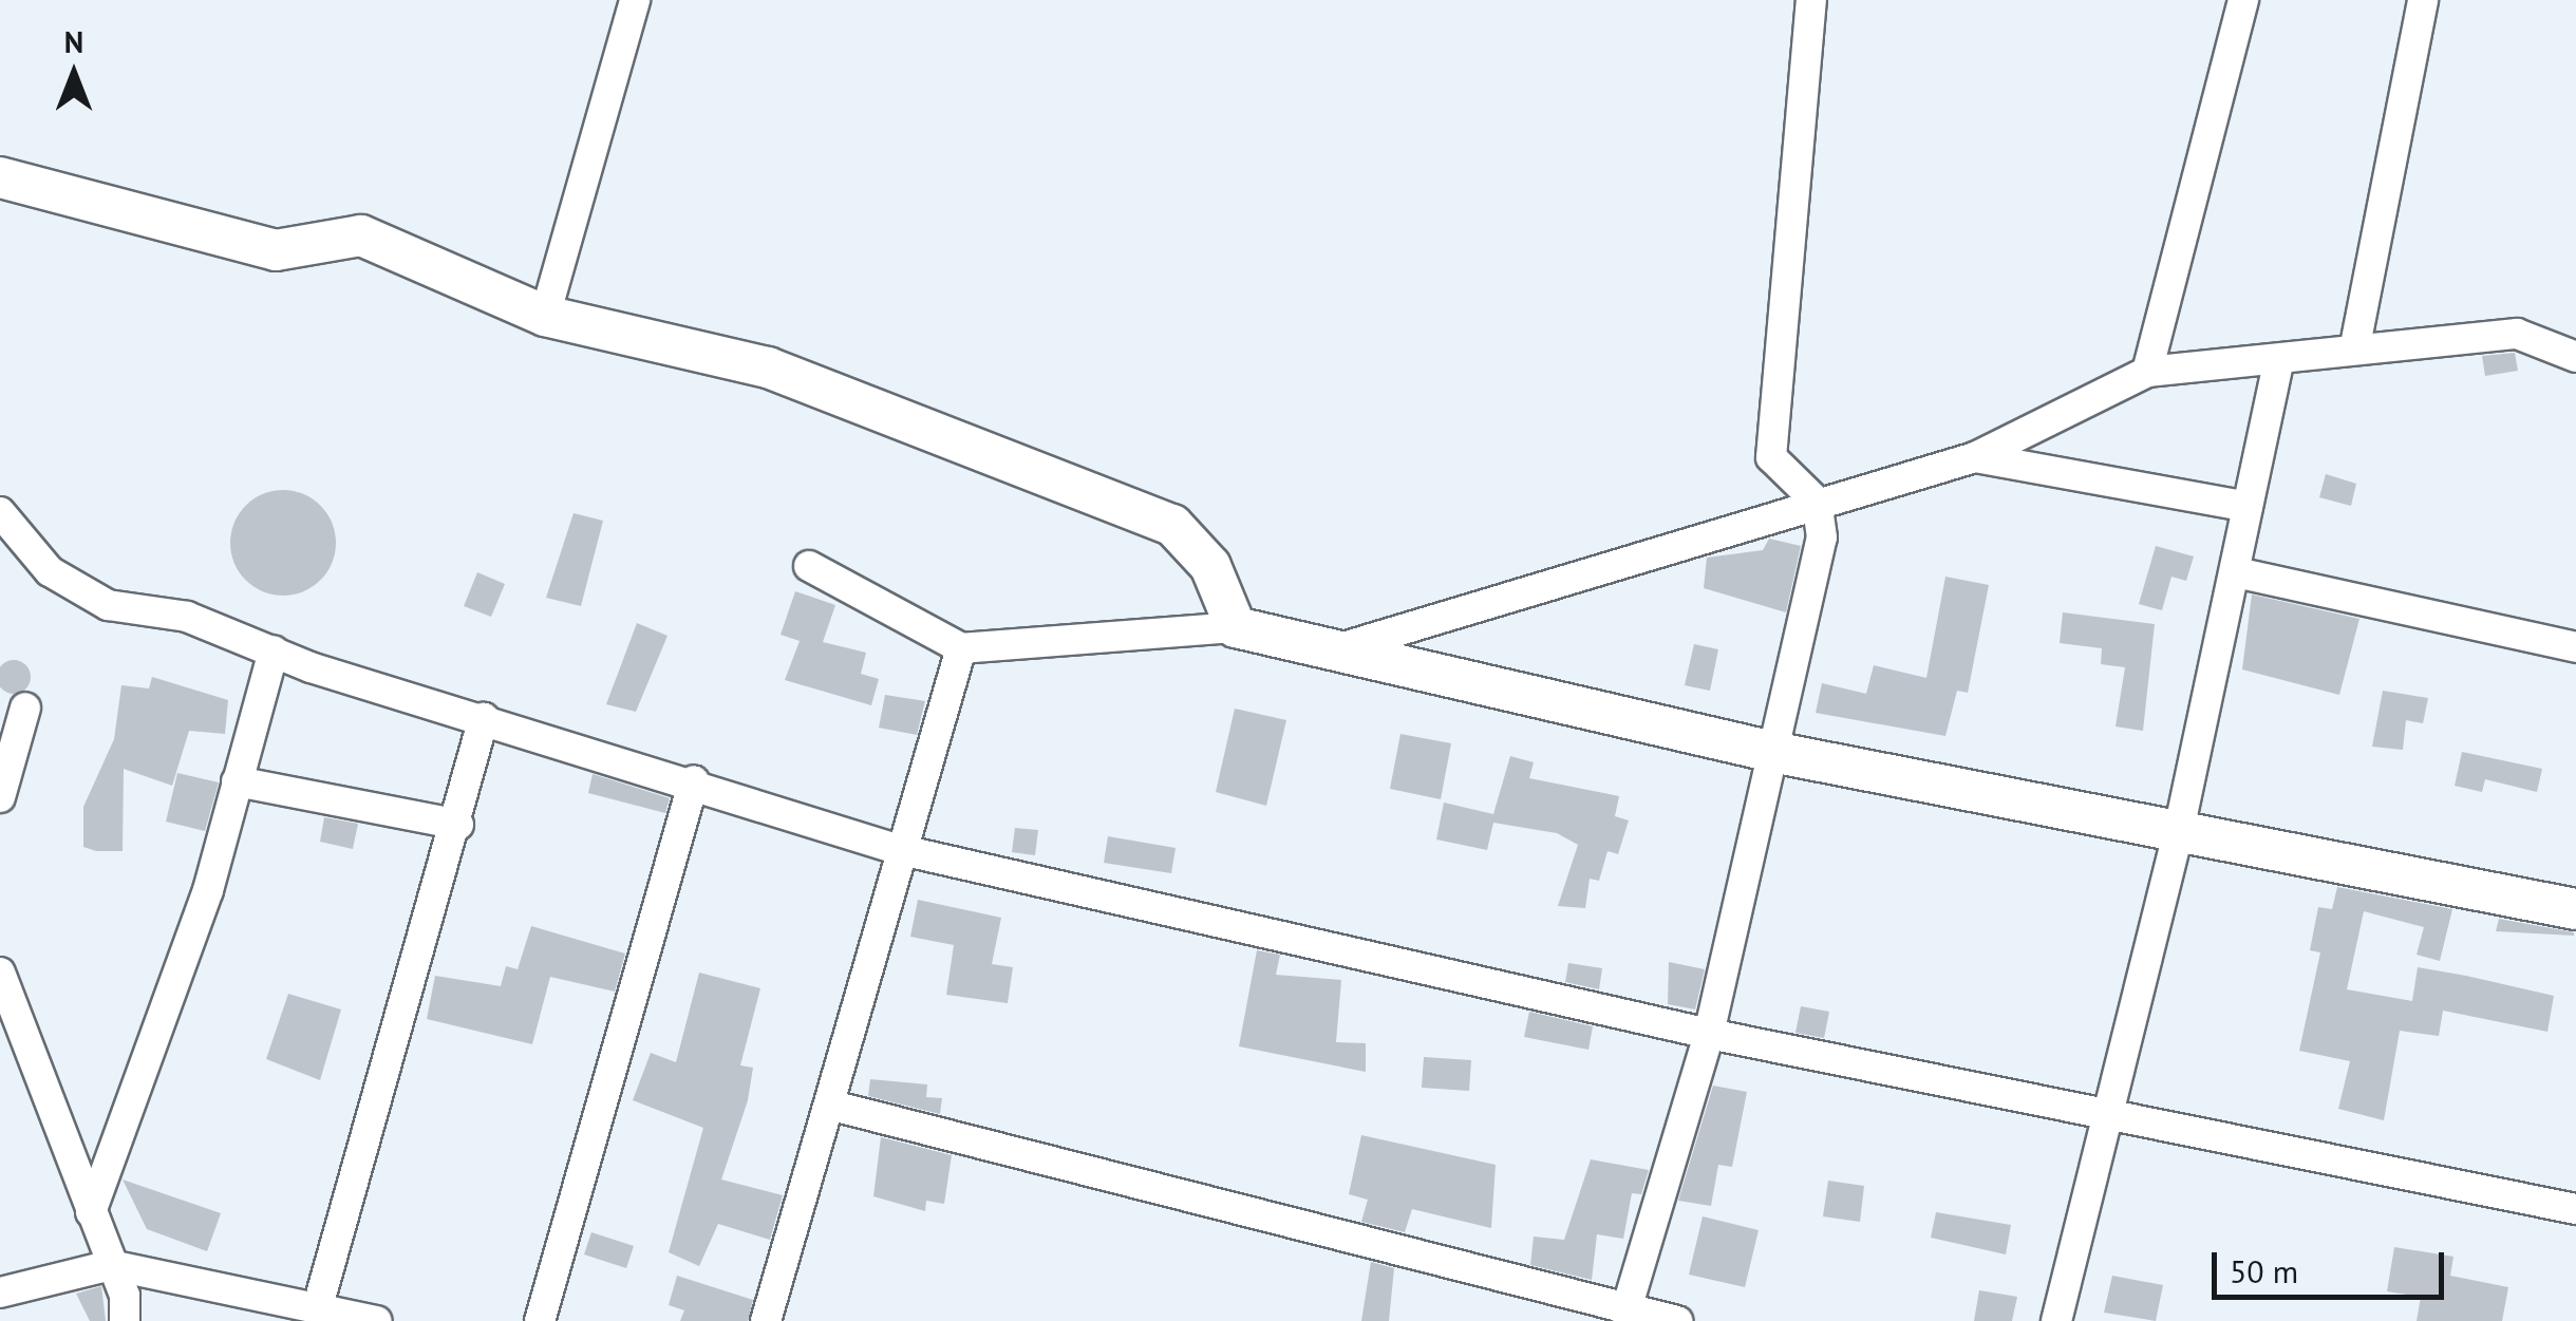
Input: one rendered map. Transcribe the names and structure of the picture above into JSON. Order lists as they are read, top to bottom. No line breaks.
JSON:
{"scale_bar":"50 m","north":"top"}
